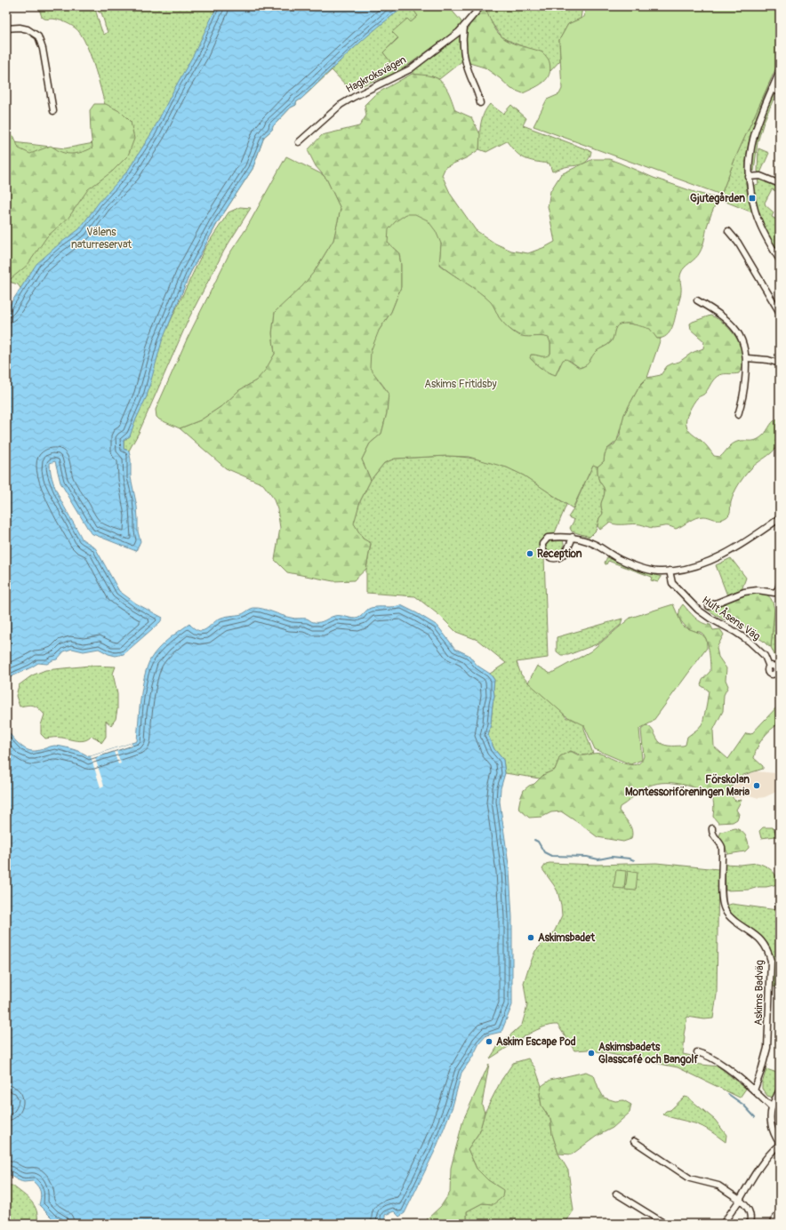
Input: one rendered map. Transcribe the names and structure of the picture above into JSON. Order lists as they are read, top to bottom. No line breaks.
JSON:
{"streets":{"street":["Hagkroksvägen","Hult Åsens Väg","Askims Badväg"]},"parks":["Välens naturreservat","Askims Fritidsby"],"places":{"transit":["Gjutegården"],"other":["Reception","Förskolan Montessoriföreningen Maria","Askimsbadet","Askim Escape Pod","Askimsbadets Glasscafé och Bangolf"]}}
